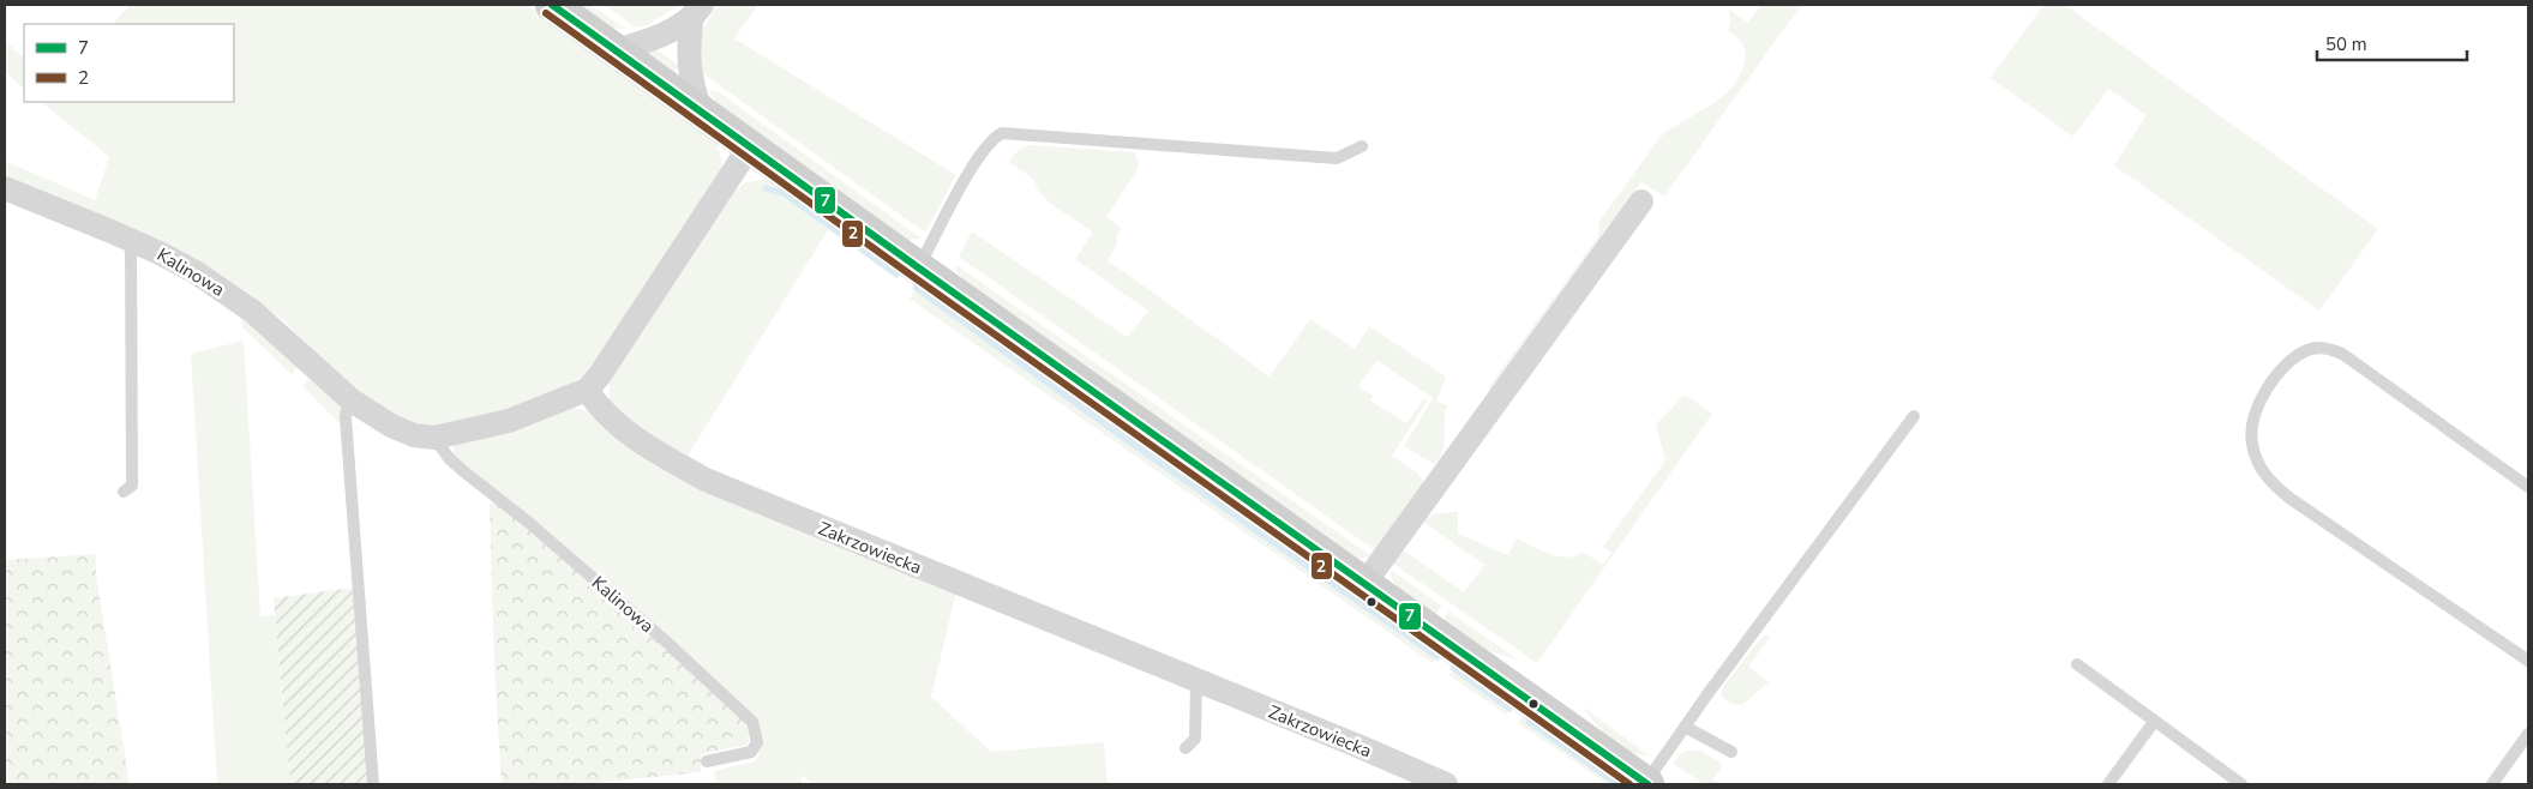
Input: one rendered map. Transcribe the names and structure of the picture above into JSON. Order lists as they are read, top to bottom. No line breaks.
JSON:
{"streets":{"street":["Kalinowa","Zakrzowiecka"]},"crossings":[["Kalinowa","Zakrzowiecka"]],"lines":["transit line 7","transit line 2"],"legend":["7","2"],"scale_bar":"50 m"}
